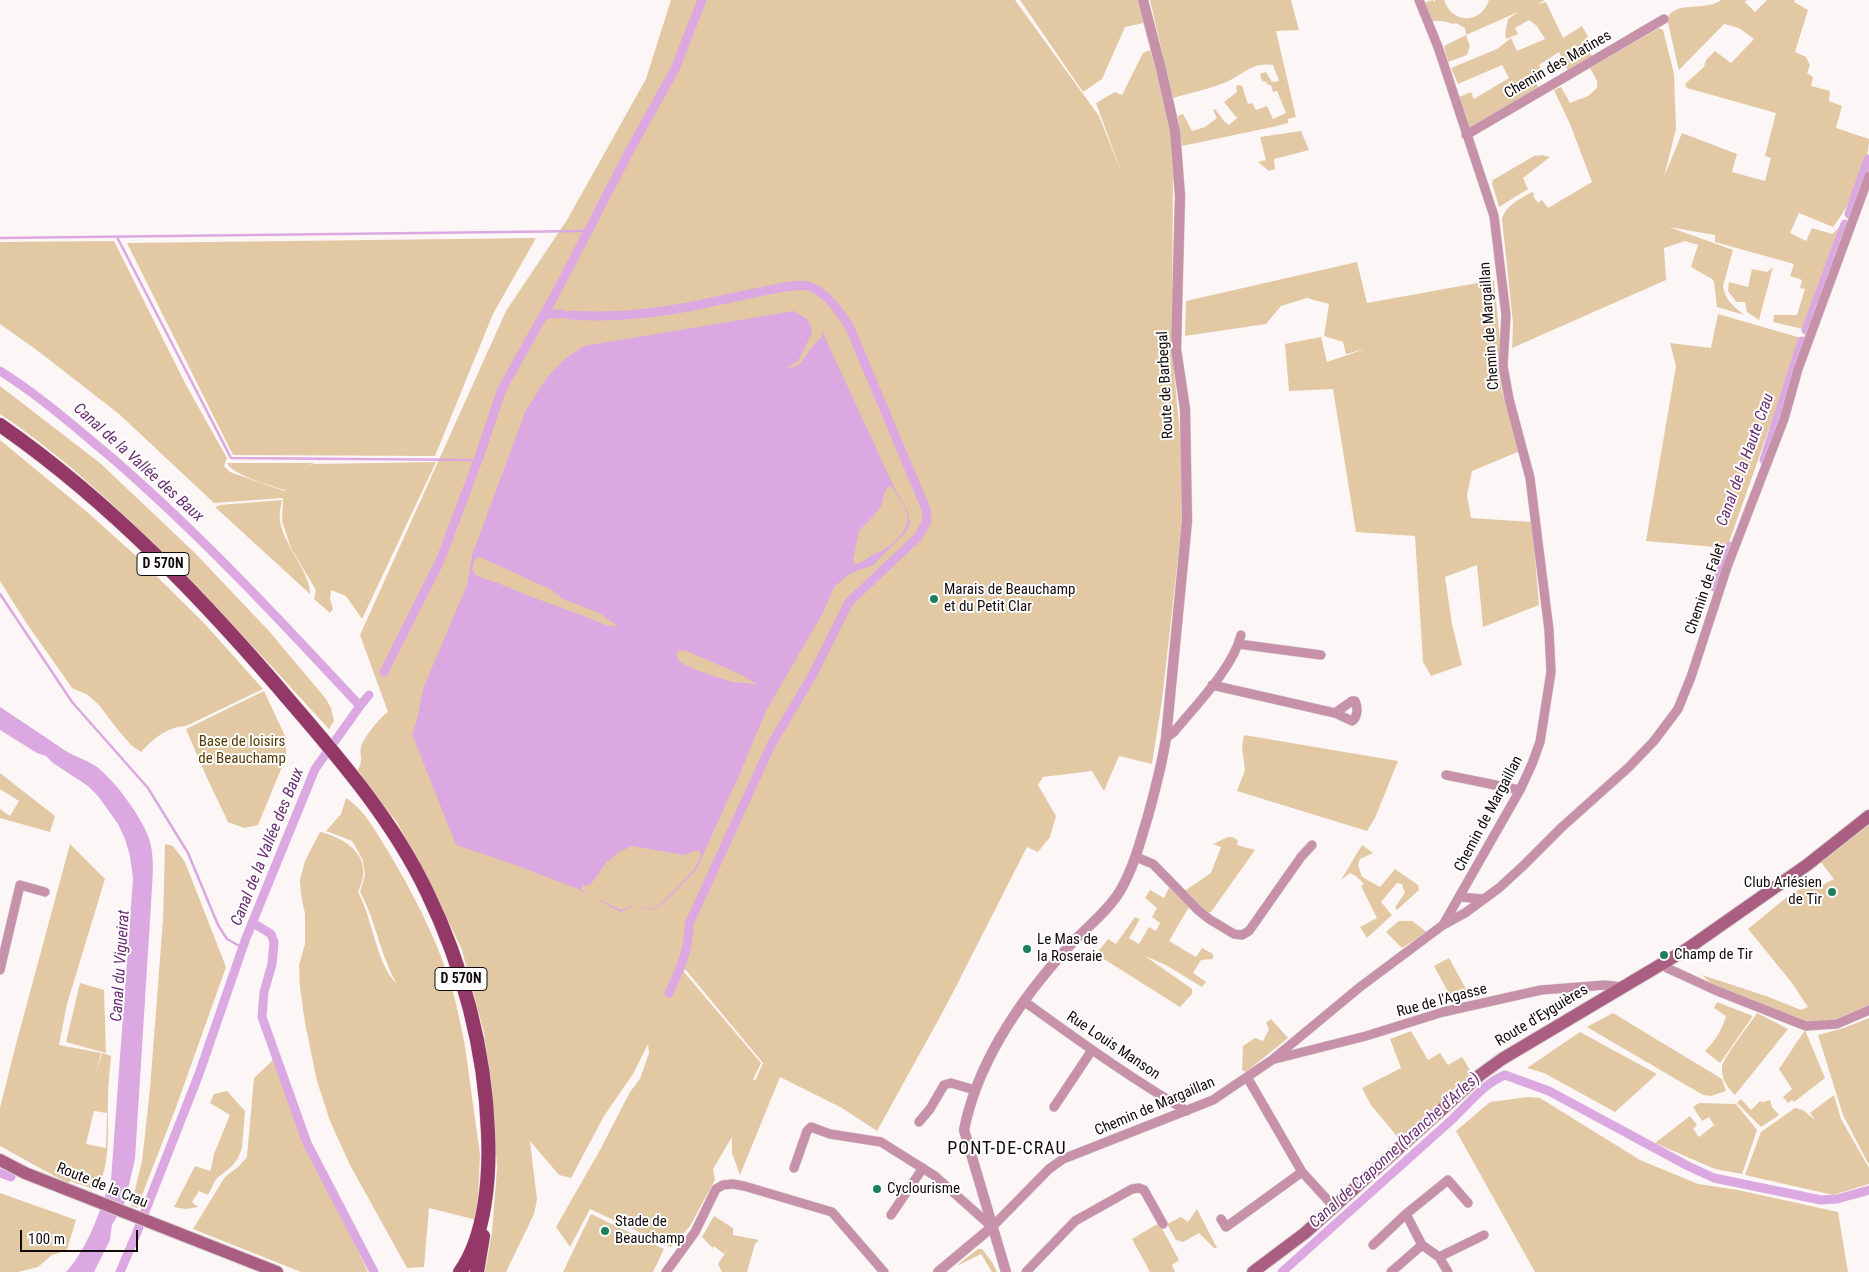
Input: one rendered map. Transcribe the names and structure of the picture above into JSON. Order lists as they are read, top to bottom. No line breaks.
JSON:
{"streets":{"main road":["D 570N","Route d'Eyguières","Route de la Crau"],"street":["Chemin des Matines","Chemin de Margaillan","Route de Barbegal","Chemin de Falet","Rue de l'Agasse","Rue Louis Manson"]},"crossings":[["Chemin des Matines","Chemin de Margaillan"],["Chemin de Margaillan","Route de Barbegal"],["Chemin de Margaillan","Chemin de Falet"],["Chemin de Margaillan","Rue de l'Agasse"],["Chemin de Margaillan","Rue Louis Manson"],["Route de Barbegal","Rue Louis Manson"],["Rue de l'Agasse","Route d'Eyguières"]],"districts":["PONT-DE-CRAU"],"water":["Canal de la Haute Crau","Canal de la Vallée des Baux","Canal du Vigueirat","Canal de Craponne (branche d'Arles)"],"parks":["Base de loisirs de Beauchamp"],"places":["Marais de Beauchamp et du Petit Clar","Club Arlésien de Tir","Le Mas de la Roseraie","Champ de Tir","Cyclourisme","Stade de Beauchamp"],"scale_bar":"100 m"}
